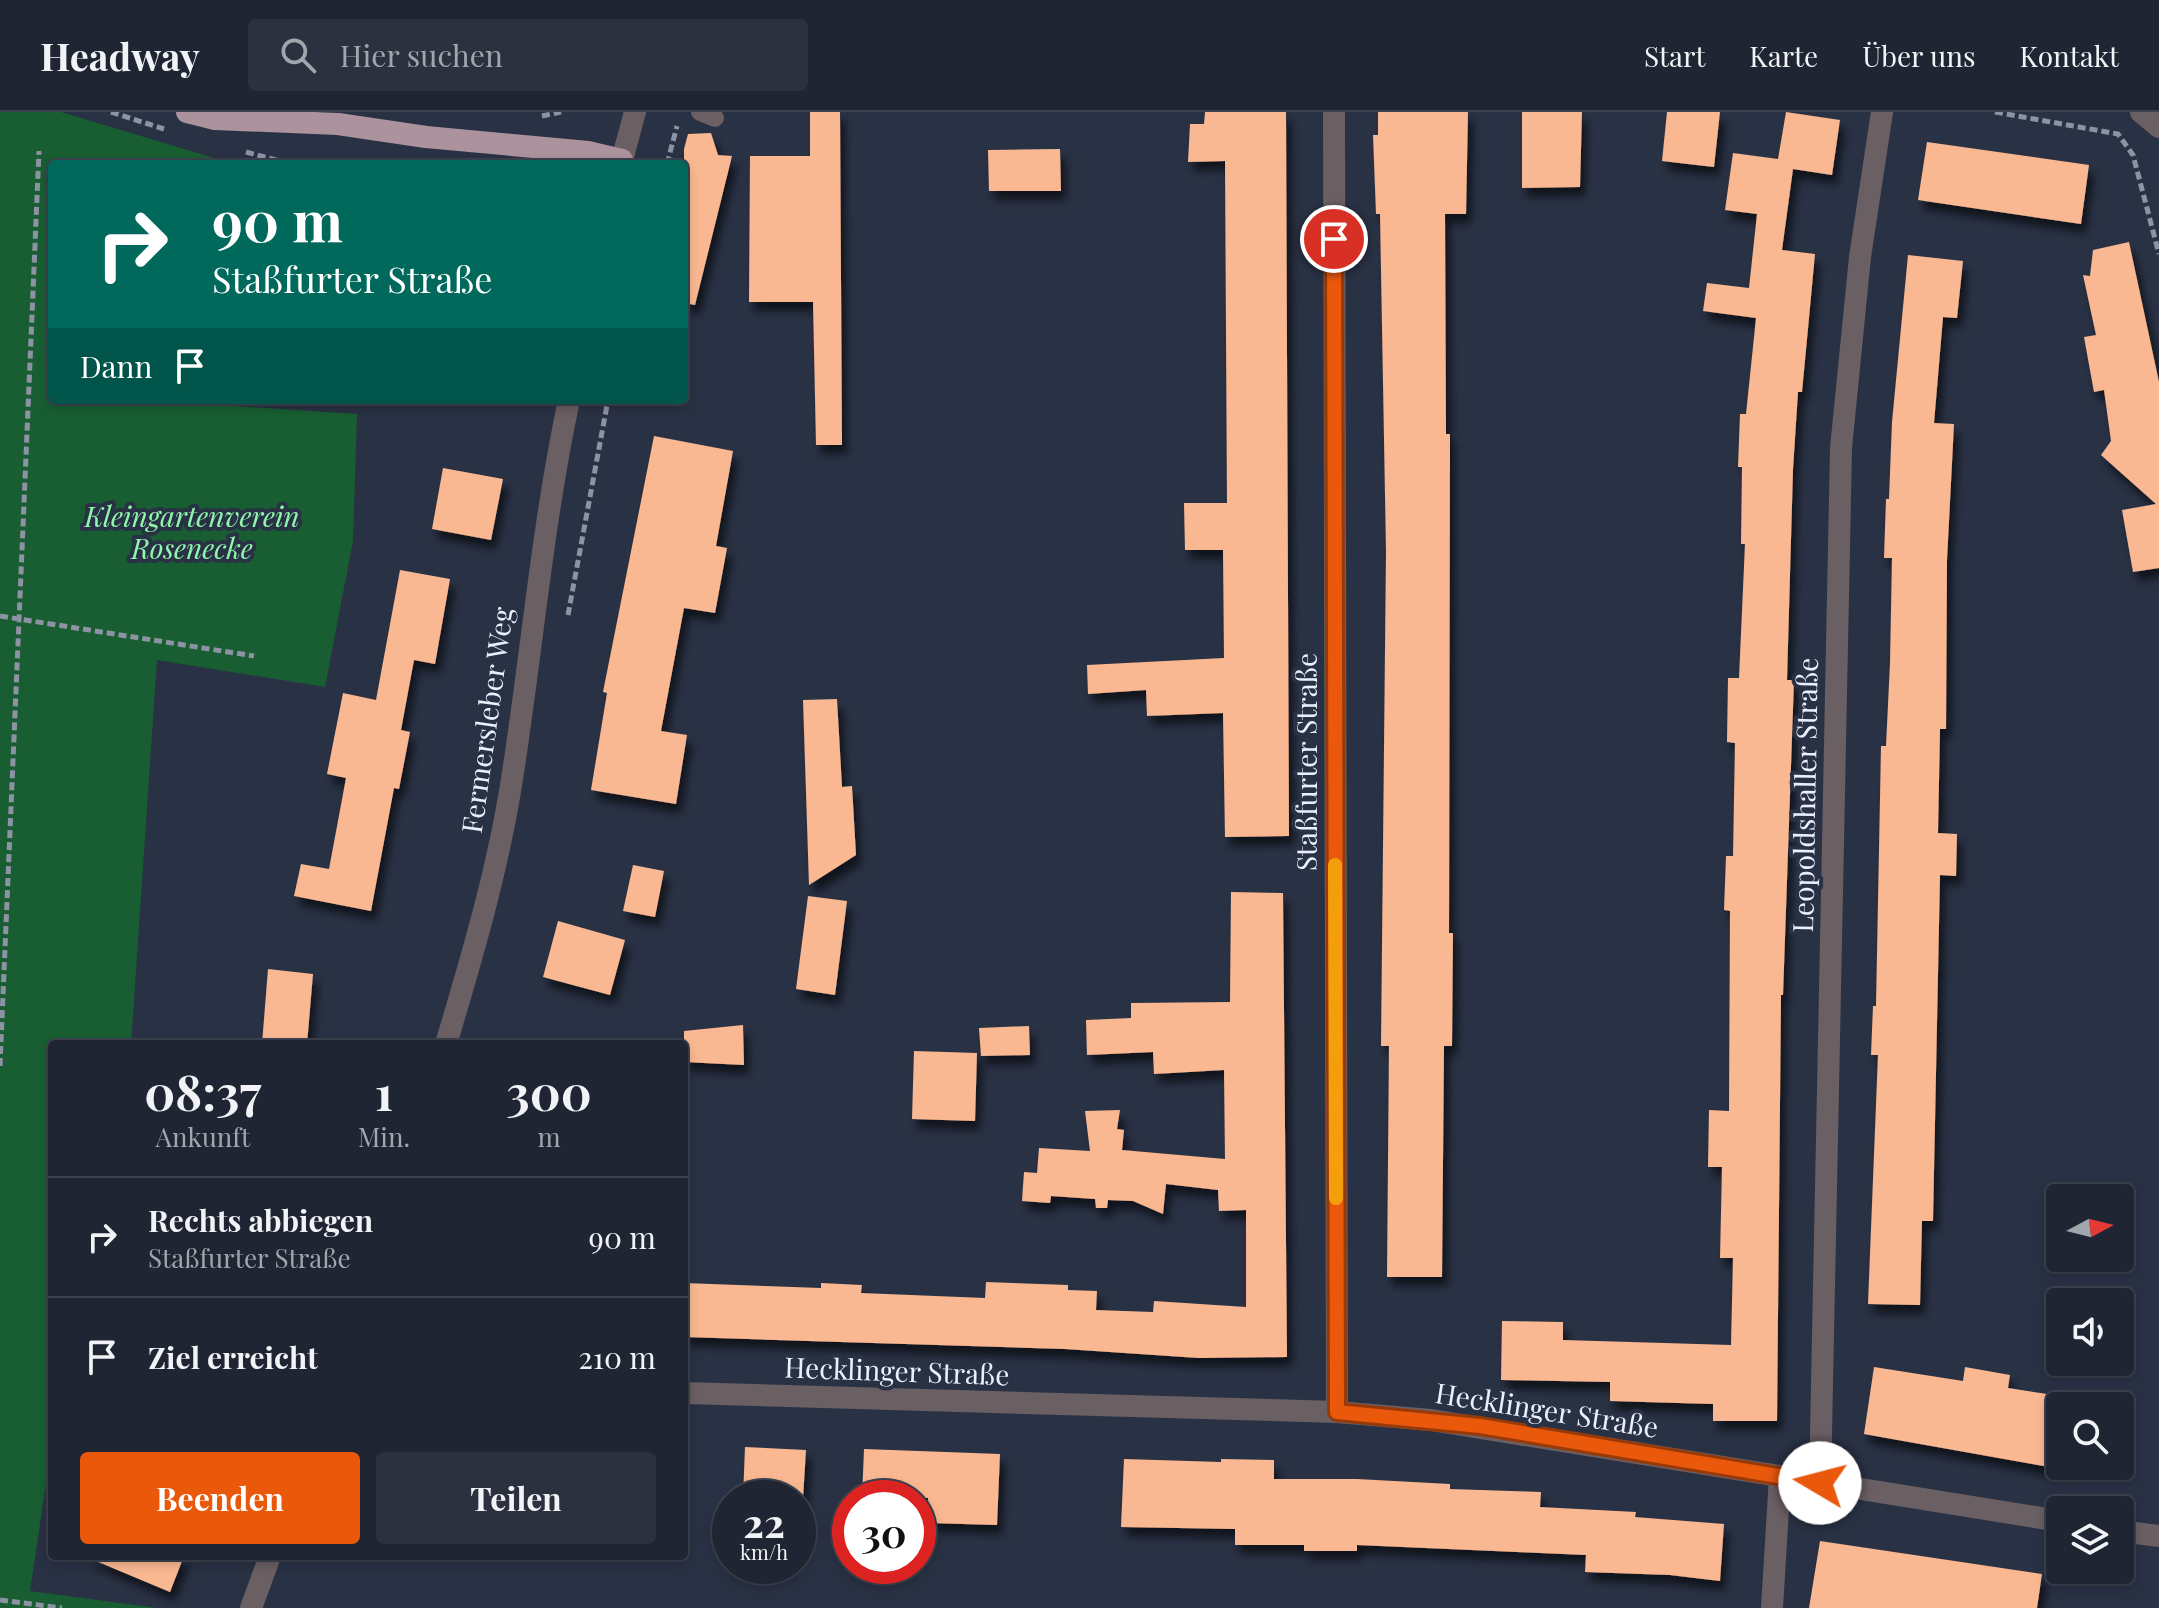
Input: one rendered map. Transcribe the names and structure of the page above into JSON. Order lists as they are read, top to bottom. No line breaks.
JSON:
{"streets":{"street":["Fermersleber Weg","Staßfurter Straße","Leopoldshaller Straße","Hecklinger Straße"]},"crossings":[["Staßfurter Straße","Hecklinger Straße"],["Leopoldshaller Straße","Hecklinger Straße"]],"parks":["Kleingartenverein Rosenecke"],"north":"right","page":{"header":"Headway","search":"Hier suchen","nav":["Start","Karte","Über uns","Kontakt"],"turn":["90 m","Staßfurter Straße"],"then":"Dann","eta":["08:37","Ankunft","1","Min.","300","m"],"list":[{"name":"Rechts abbiegen","note":"Staßfurter Straße","value":"90 m"},{"name":"Ziel erreicht","value":"210 m"}],"buttons":["Beenden","Teilen"],"speed":"22 km/h","limit":"30"}}
